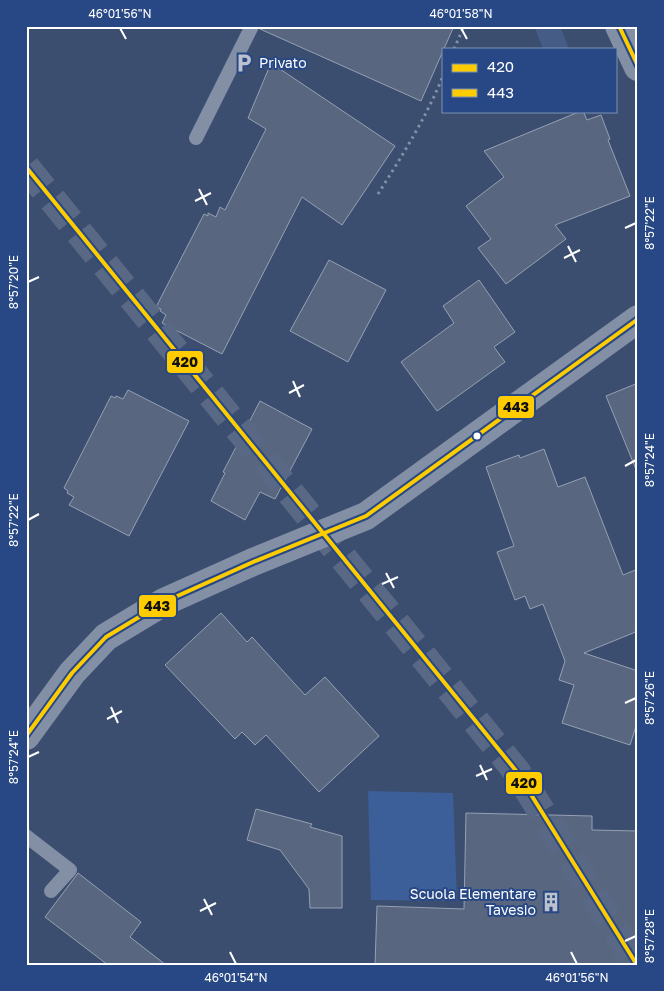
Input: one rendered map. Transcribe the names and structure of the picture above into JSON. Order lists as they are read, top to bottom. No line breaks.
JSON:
{"places":{"parking":["Privato"],"building":["Scuola Elementare Tavesio"]},"lines":["transit line 443","transit line 420"],"legend":["420","443"],"coordinates":["46°01'56\"N","46°01'58\"N","8°57'22\"E","8°57'20\"E","8°57'24\"E","8°57'26\"E","8°57'28\"E","46°01'54\"N"]}
